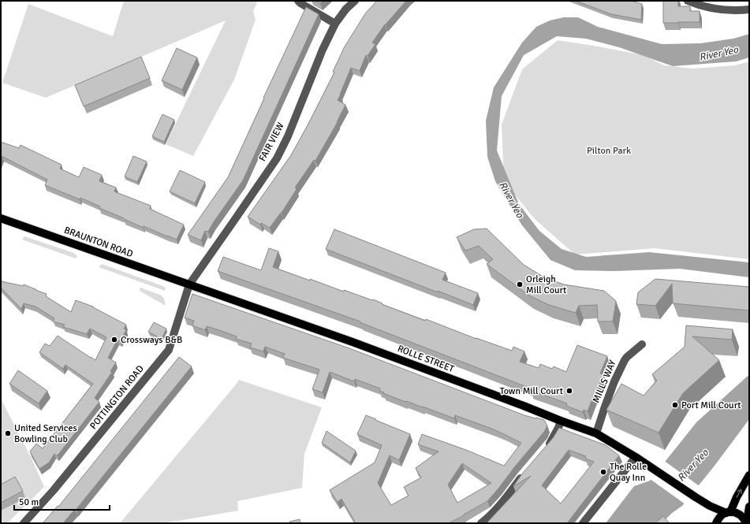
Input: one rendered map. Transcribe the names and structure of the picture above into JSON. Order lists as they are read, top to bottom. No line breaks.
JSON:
{"streets":{"main road":["BRAUNTON ROAD","ROLLE STREET"],"street":["FAIR VIEW","MILLS WAY","POTTINGTON ROAD"]},"crossings":[["FAIR VIEW","BRAUNTON ROAD"],["FAIR VIEW","ROLLE STREET"],["FAIR VIEW","POTTINGTON ROAD"],["BRAUNTON ROAD","ROLLE STREET"],["BRAUNTON ROAD","POTTINGTON ROAD"],["ROLLE STREET","MILLS WAY"],["ROLLE STREET","POTTINGTON ROAD"]],"water":["River Yeo"],"parks":["Pilton Park"],"places":["Orleigh Mill Court","Crossways B&B","Town Mill Court","Port Mill Court","United Services Bowling Club","The Rolle Quay Inn"],"scale_bar":"50 m"}
